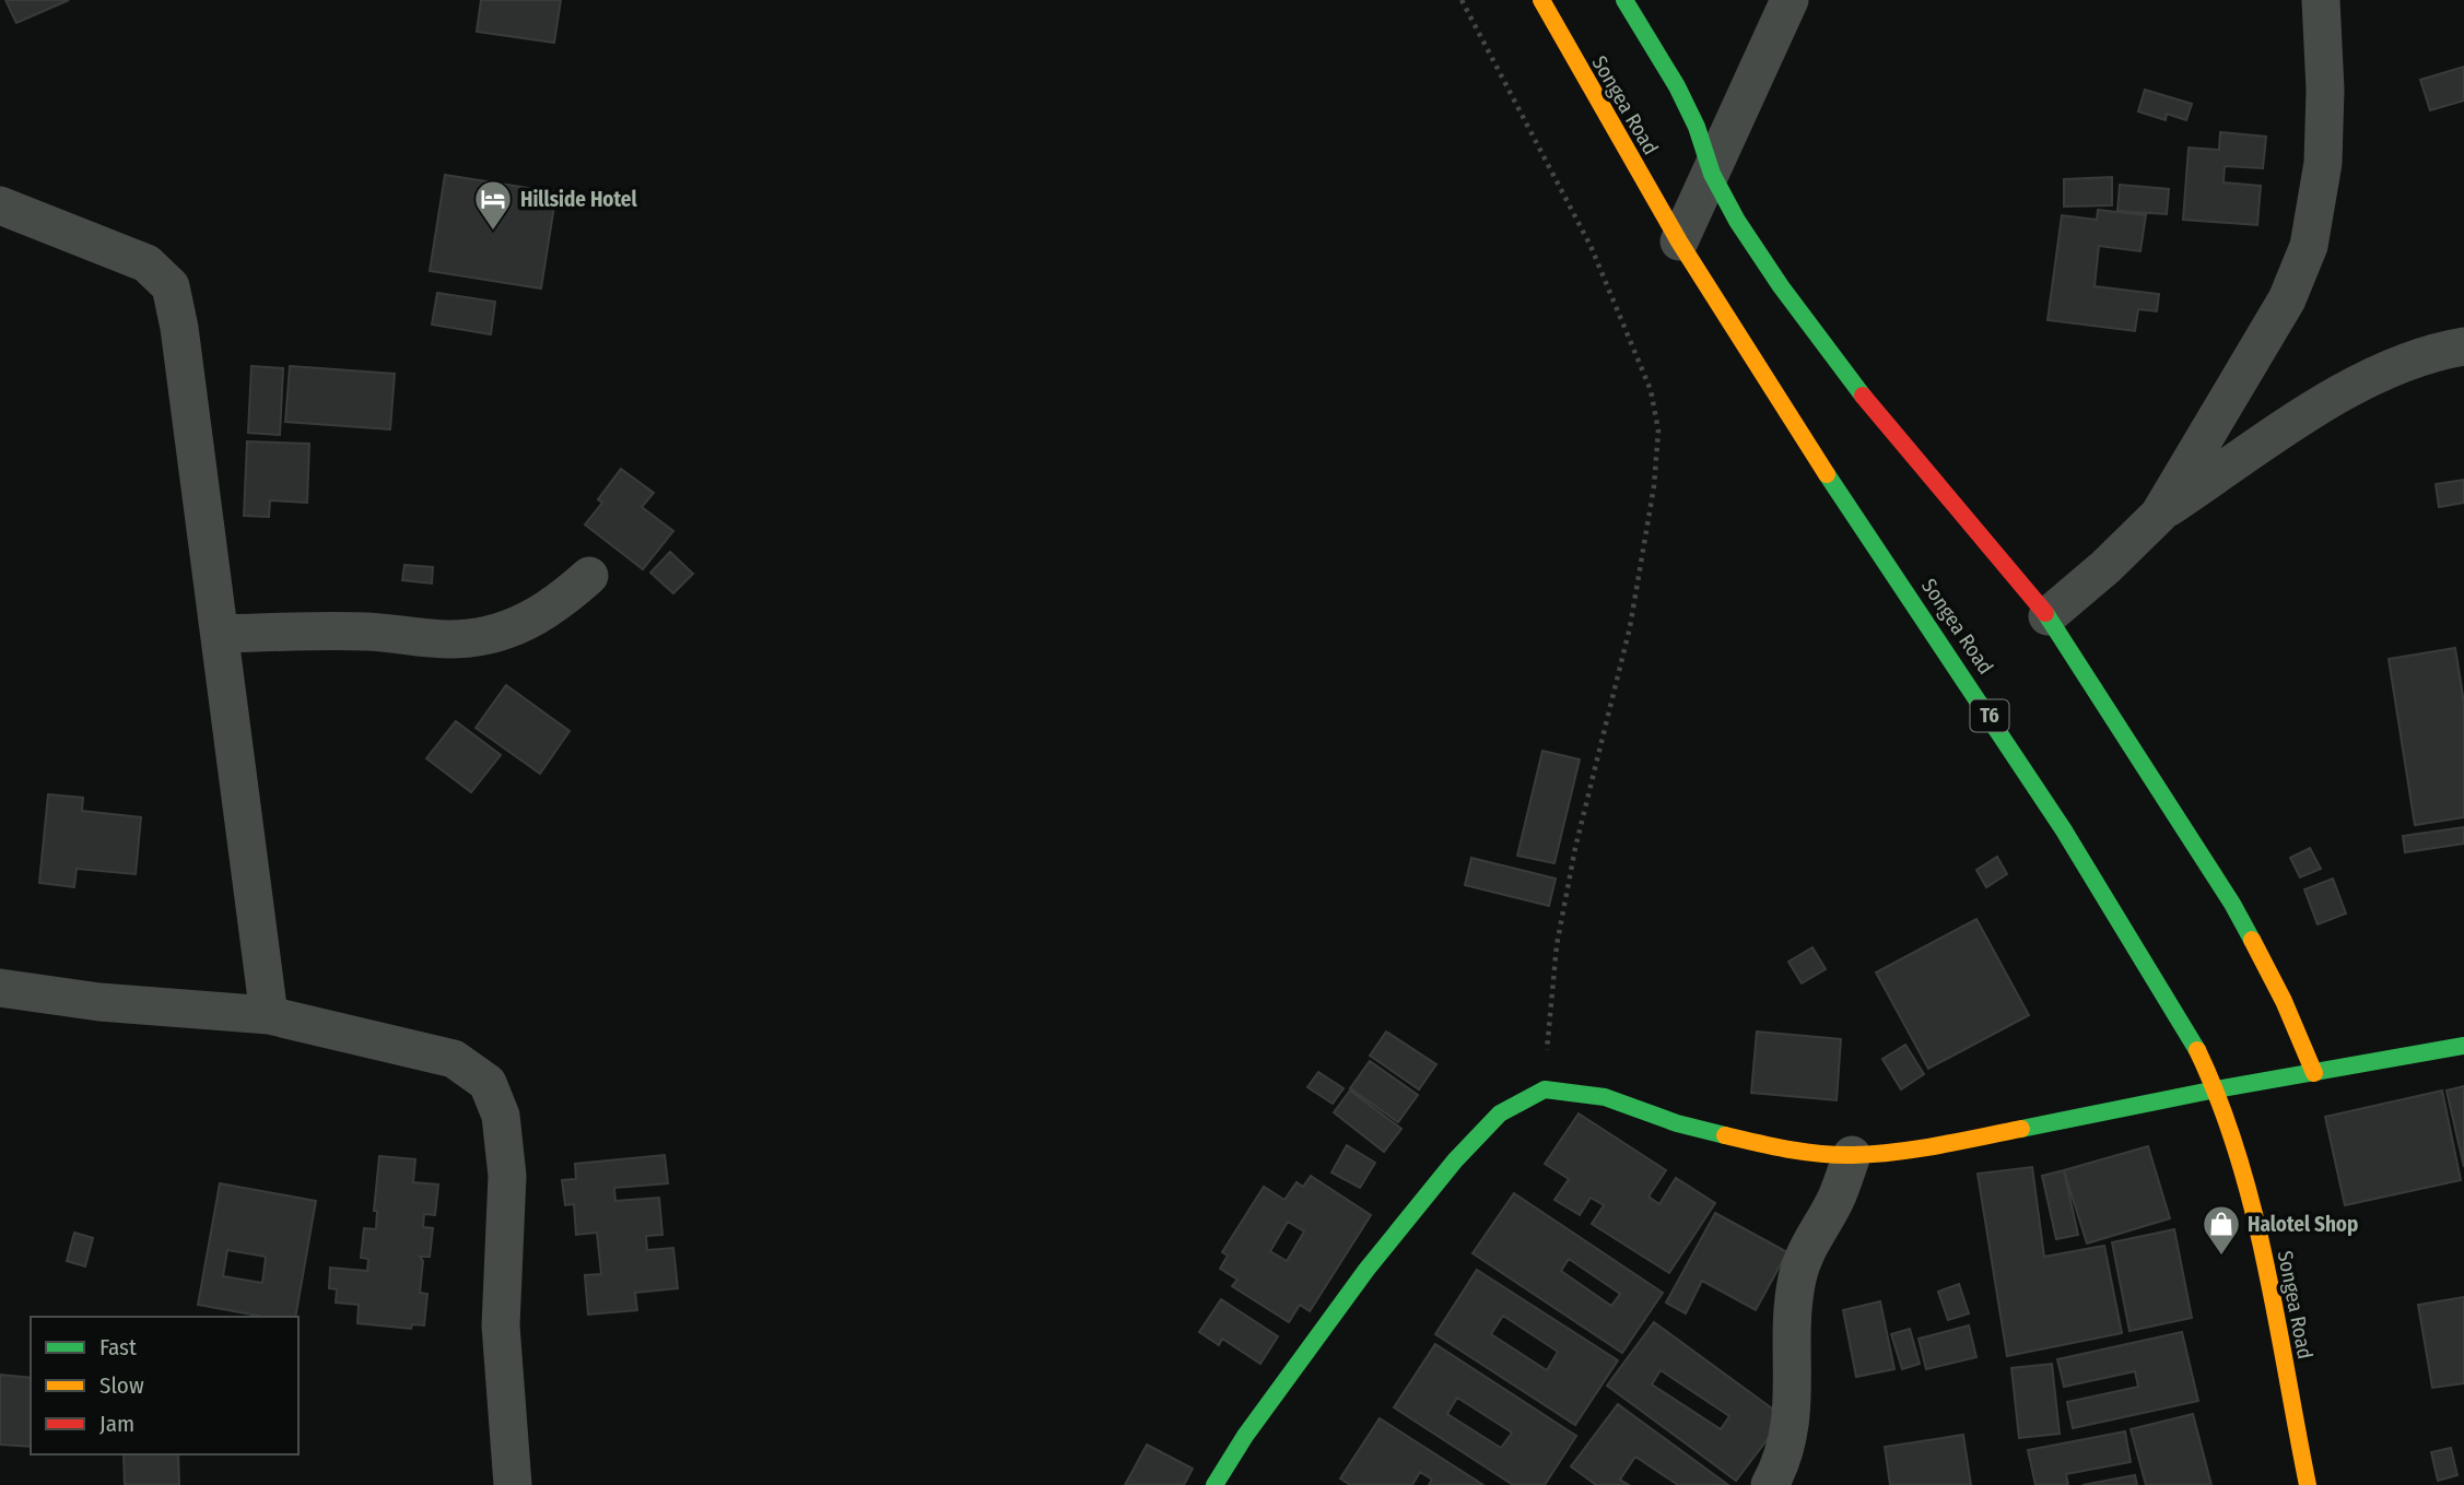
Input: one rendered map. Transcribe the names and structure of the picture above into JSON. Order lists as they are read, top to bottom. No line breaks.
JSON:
{"streets":{"main road":["Songea Road","T6"]},"places":{"hotel":["Hillside Hotel"],"shop":["Halotel Shop"]},"legend":["Fast","Slow","Jam"]}
